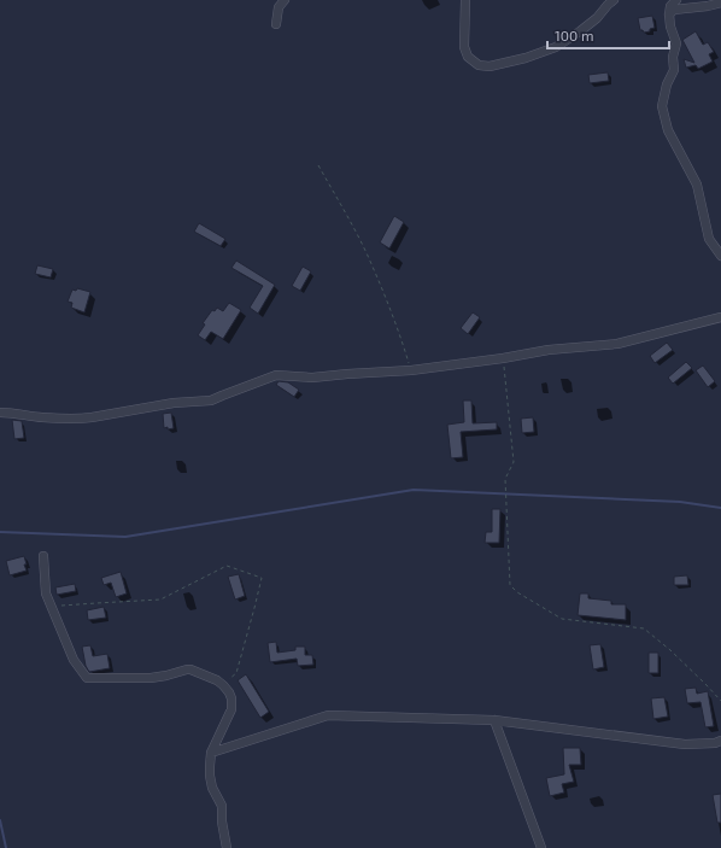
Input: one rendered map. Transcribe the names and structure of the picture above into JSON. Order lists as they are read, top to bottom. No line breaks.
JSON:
{"scale_bar":"100 m"}
